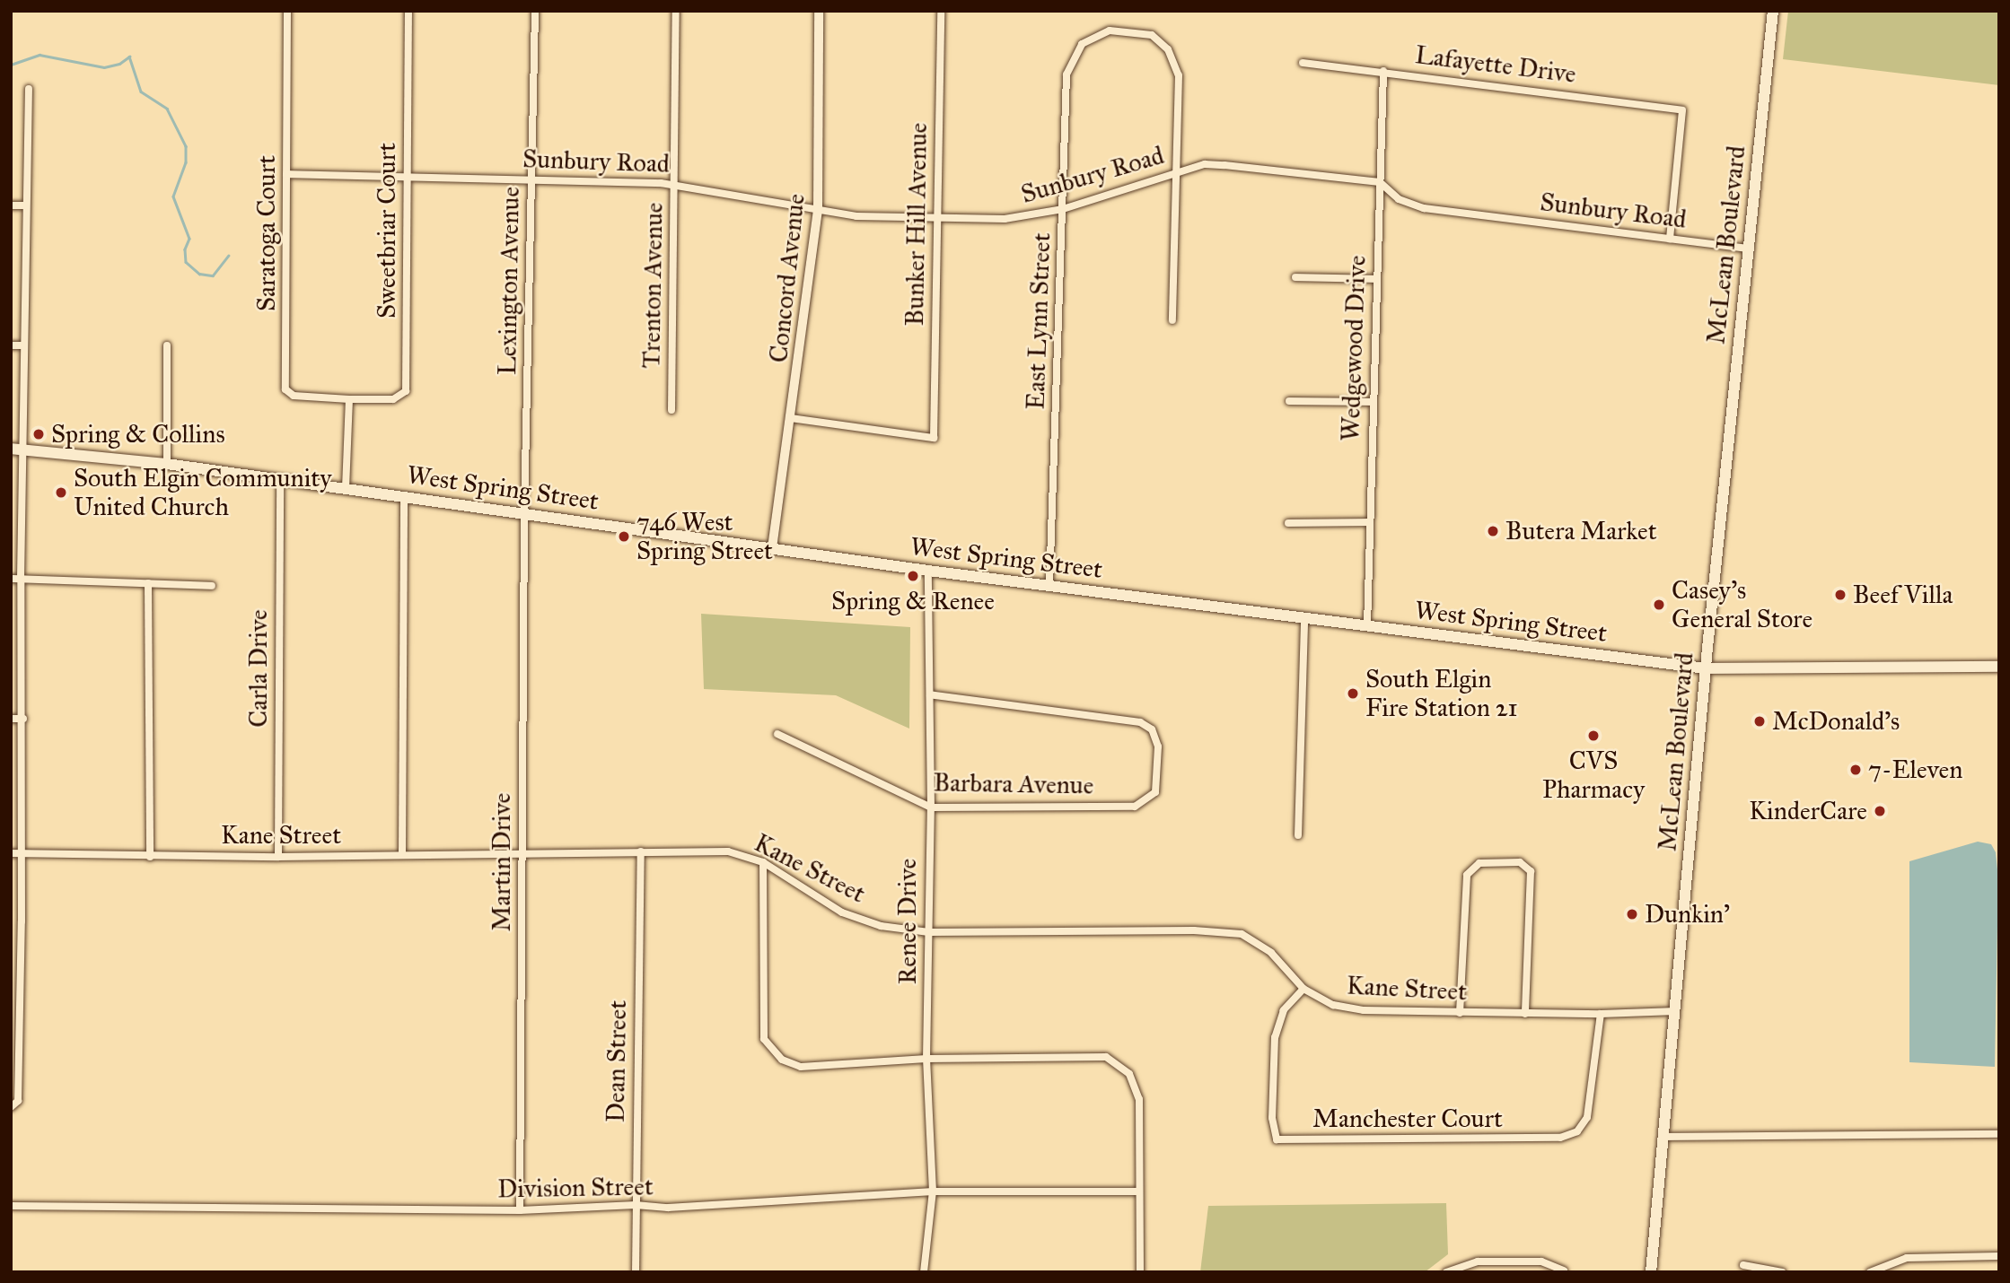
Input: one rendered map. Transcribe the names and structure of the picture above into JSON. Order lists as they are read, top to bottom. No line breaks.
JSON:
{"streets":{"main road":["McLean Boulevard","West Spring Street"],"street":["Lafayette Drive","Sunbury Road","Bunker Hill Avenue","Sweetbriar Court","Saratoga Court","Concord Avenue","Lexington Avenue","Trenton Avenue","East Lynn Street","Wedgewood Drive","Carla Drive","Barbara Avenue","Kane Street","Martin Drive","Renee Drive","Dean Street","Manchester Court","Division Street"]},"crossings":[["Lafayette Drive","Sunbury Road"],["Lafayette Drive","Wedgewood Drive"],["Sunbury Road","Bunker Hill Avenue"],["Sunbury Road","Sweetbriar Court"],["Sunbury Road","Saratoga Court"],["Sunbury Road","McLean Boulevard"],["Sunbury Road","Concord Avenue"],["Sunbury Road","Lexington Avenue"],["Sunbury Road","Trenton Avenue"],["Sunbury Road","East Lynn Street"],["Sunbury Road","Wedgewood Drive"],["Bunker Hill Avenue","Concord Avenue"],["Sweetbriar Court","Saratoga Court"],["McLean Boulevard","West Spring Street"],["McLean Boulevard","Kane Street"],["Concord Avenue","West Spring Street"],["Lexington Avenue","West Spring Street"],["Lexington Avenue","Martin Drive"],["East Lynn Street","West Spring Street"],["Wedgewood Drive","West Spring Street"],["West Spring Street","Carla Drive"],["West Spring Street","Martin Drive"],["West Spring Street","Renee Drive"],["Carla Drive","Kane Street"],["Barbara Avenue","Renee Drive"],["Kane Street","Martin Drive"],["Kane Street","Renee Drive"],["Kane Street","Dean Street"],["Kane Street","Manchester Court"],["Martin Drive","Division Street"],["Renee Drive","Division Street"],["Dean Street","Division Street"]],"places":["Spring & Collins","South Elgin Community United Church","Butera Market","746 West Spring Street","Spring & Renee","Beef Villa","Casey's General Store","South Elgin Fire Station 21","McDonald's","CVS Pharmacy","7-Eleven","KinderCare","Dunkin'"]}
